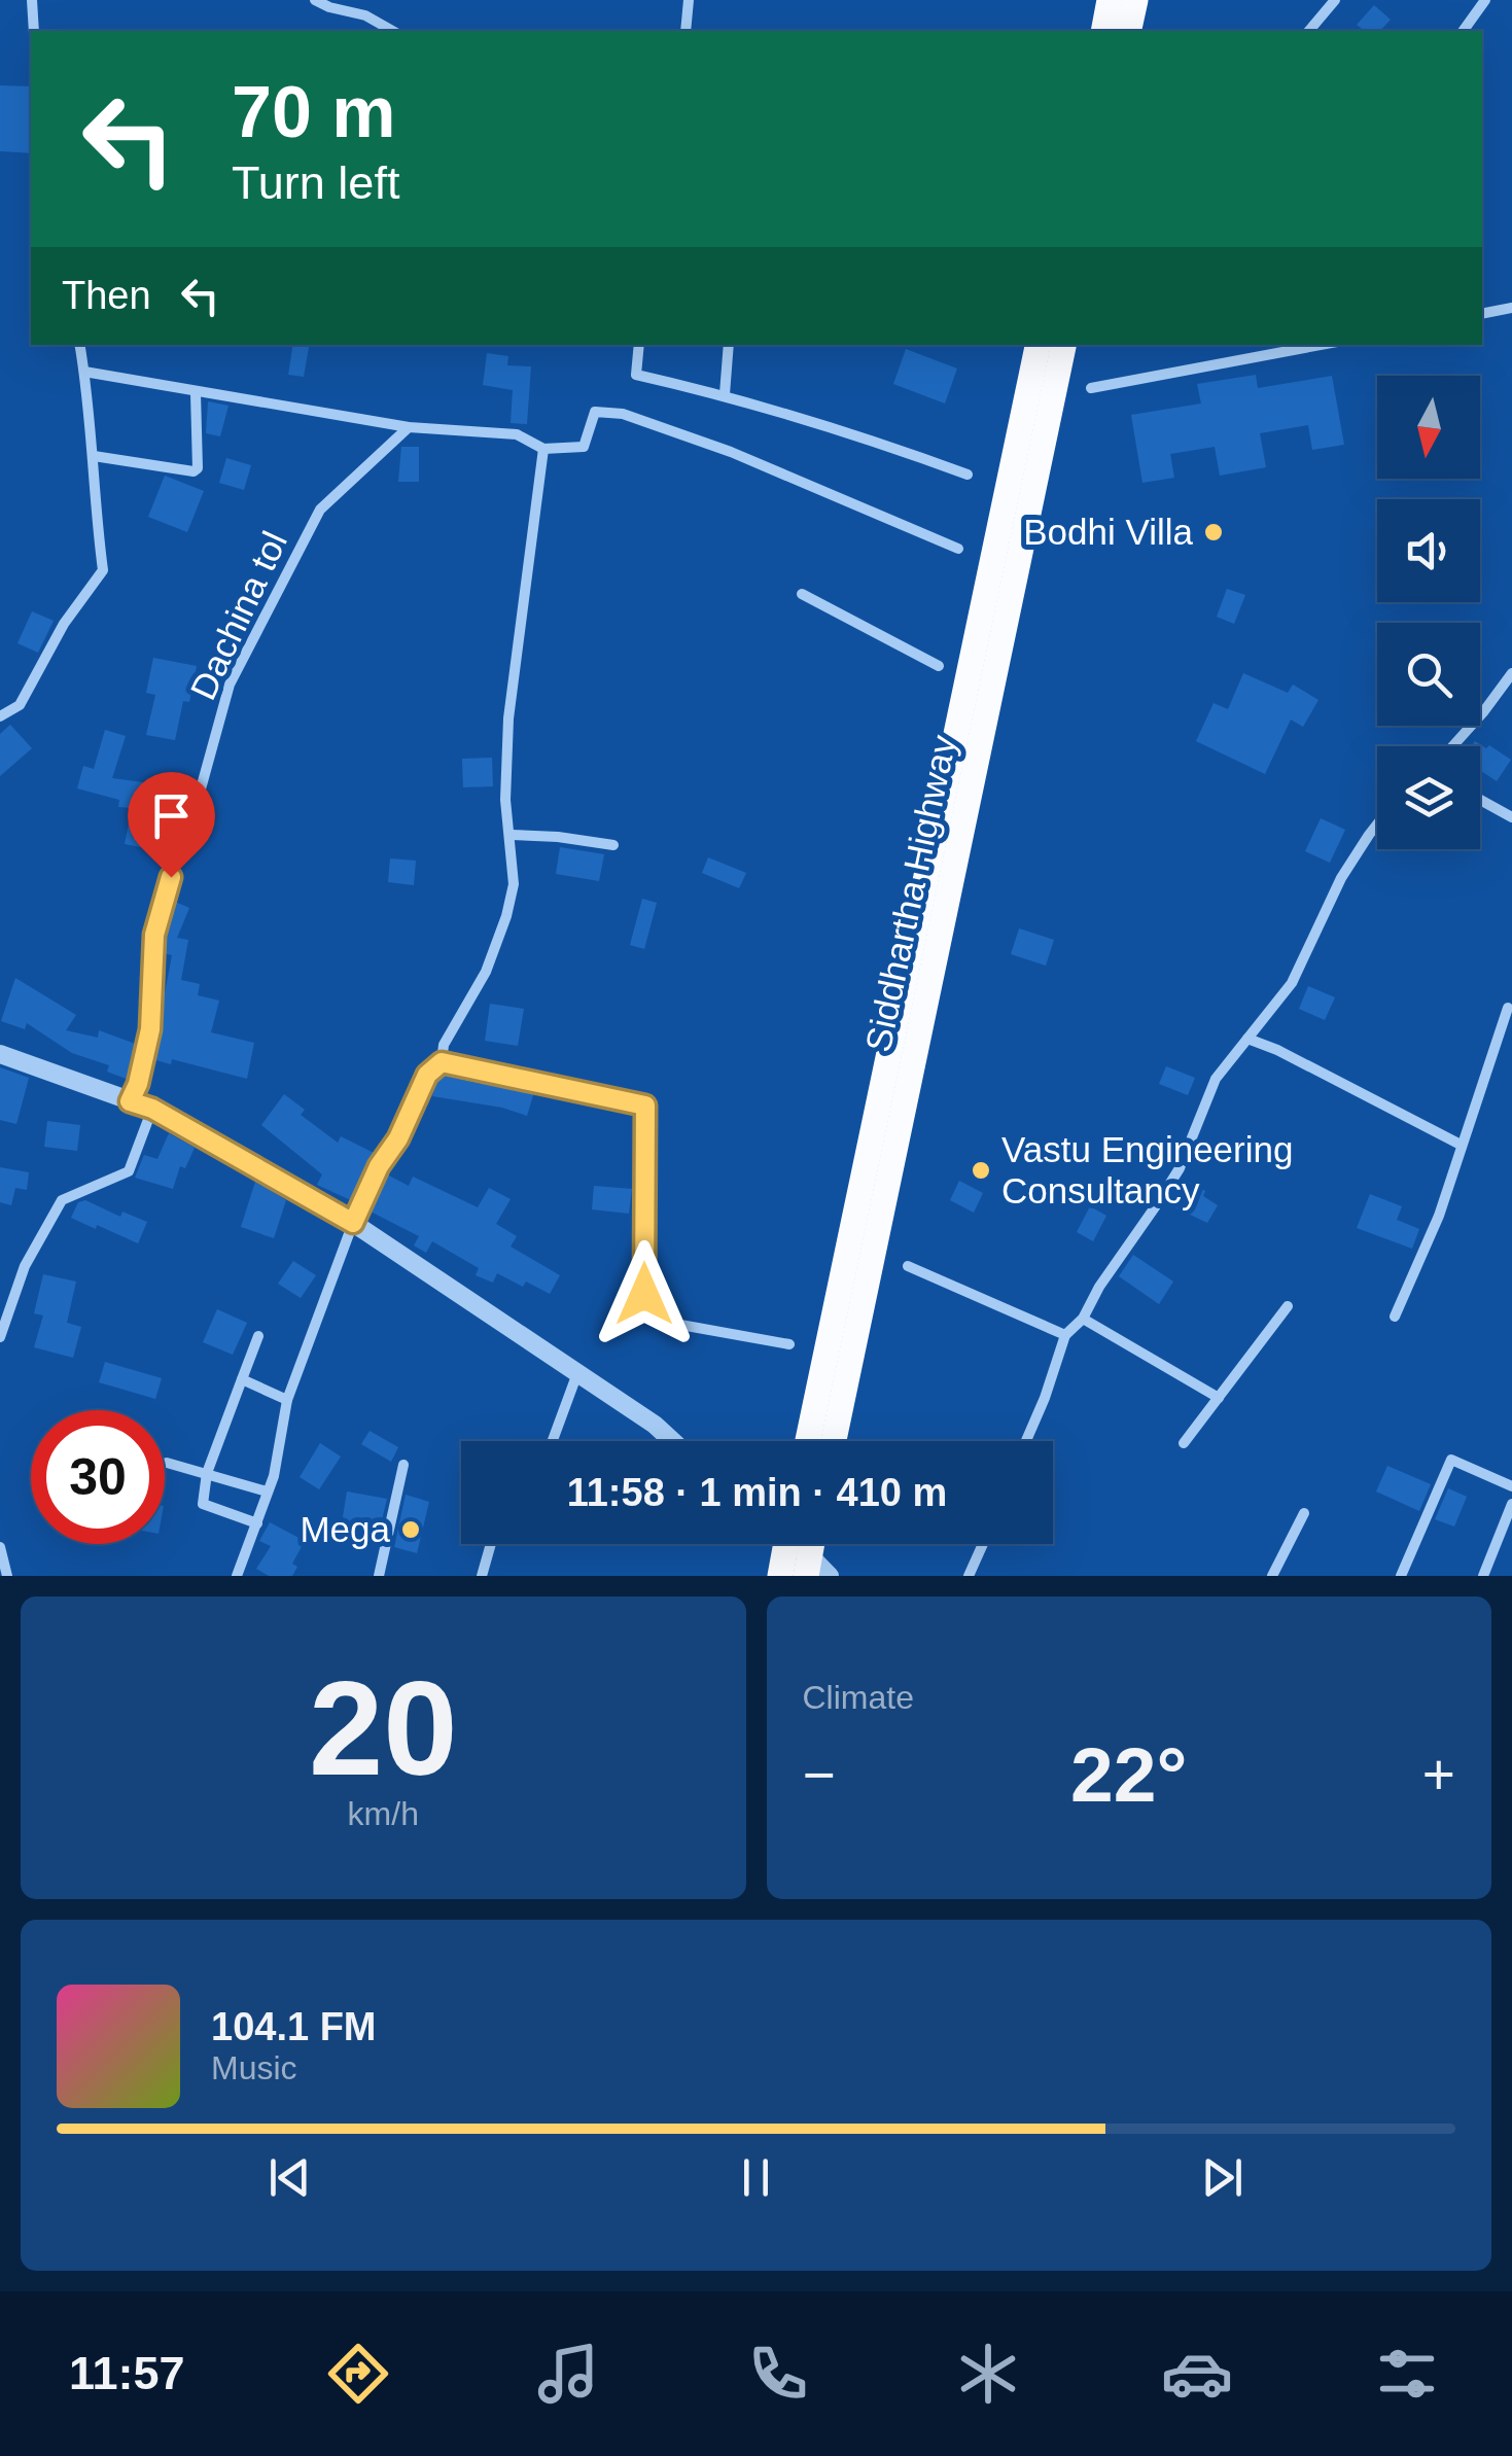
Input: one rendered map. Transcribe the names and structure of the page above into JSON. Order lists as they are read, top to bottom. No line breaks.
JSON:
{"streets":{"highway":["Siddhartha Highway"],"street":["Dachina tol"]},"places":["Bodhi Villa","Vastu Engineering Consultancy","Mega"],"north":"bottom","page":{"turn":["70 m","Turn left"],"then":"Then","limit":"30","trip":"11:58 · 1 min · 410 m","tile":[["20","km/h"],"Climate"],"heat":["−","22°","+"],"song":["104.1 FM","Music"],"tabs":"11:57"}}
